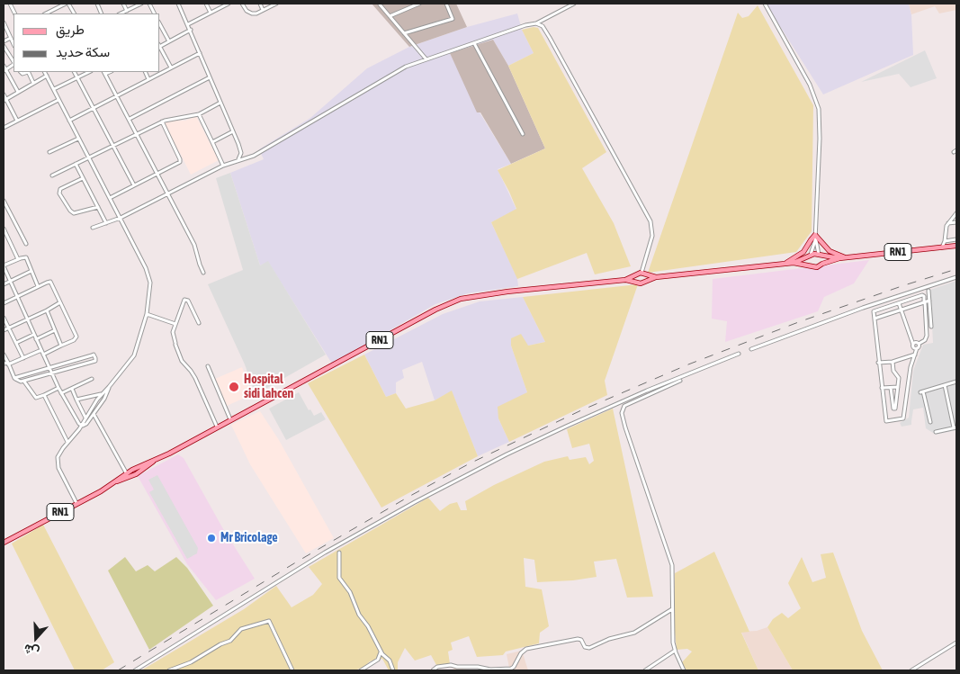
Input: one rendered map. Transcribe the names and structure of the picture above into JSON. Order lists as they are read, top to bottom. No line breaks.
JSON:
{"streets":{"main road":["RN1"]},"places":["Hospital sidi lahcen","Mr Bricolage"],"legend":["طريق","سكة حديد"],"north":"bottom"}
